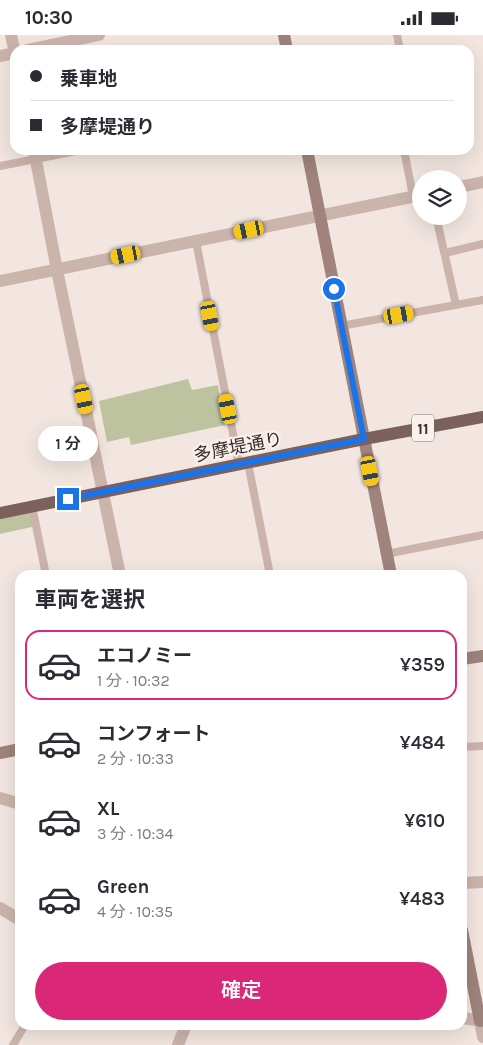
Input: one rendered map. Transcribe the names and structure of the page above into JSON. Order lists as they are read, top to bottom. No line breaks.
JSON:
{"streets":{"main road":["11","多摩堤通り"]},"page":{"status":"10:30","banner":["乗車地","多摩堤通り"],"bubble":"1 分","heading":"車両を選択","list":[{"name":"エコノミー","note":"1 分 · 10:32","value":"¥359"},{"name":"コンフォート","note":"2 分 · 10:33","value":"¥484"},{"name":"XL","note":"3 分 · 10:34","value":"¥610"},{"name":"Green","note":"4 分 · 10:35","value":"¥483"}],"buttons":"確定"}}
